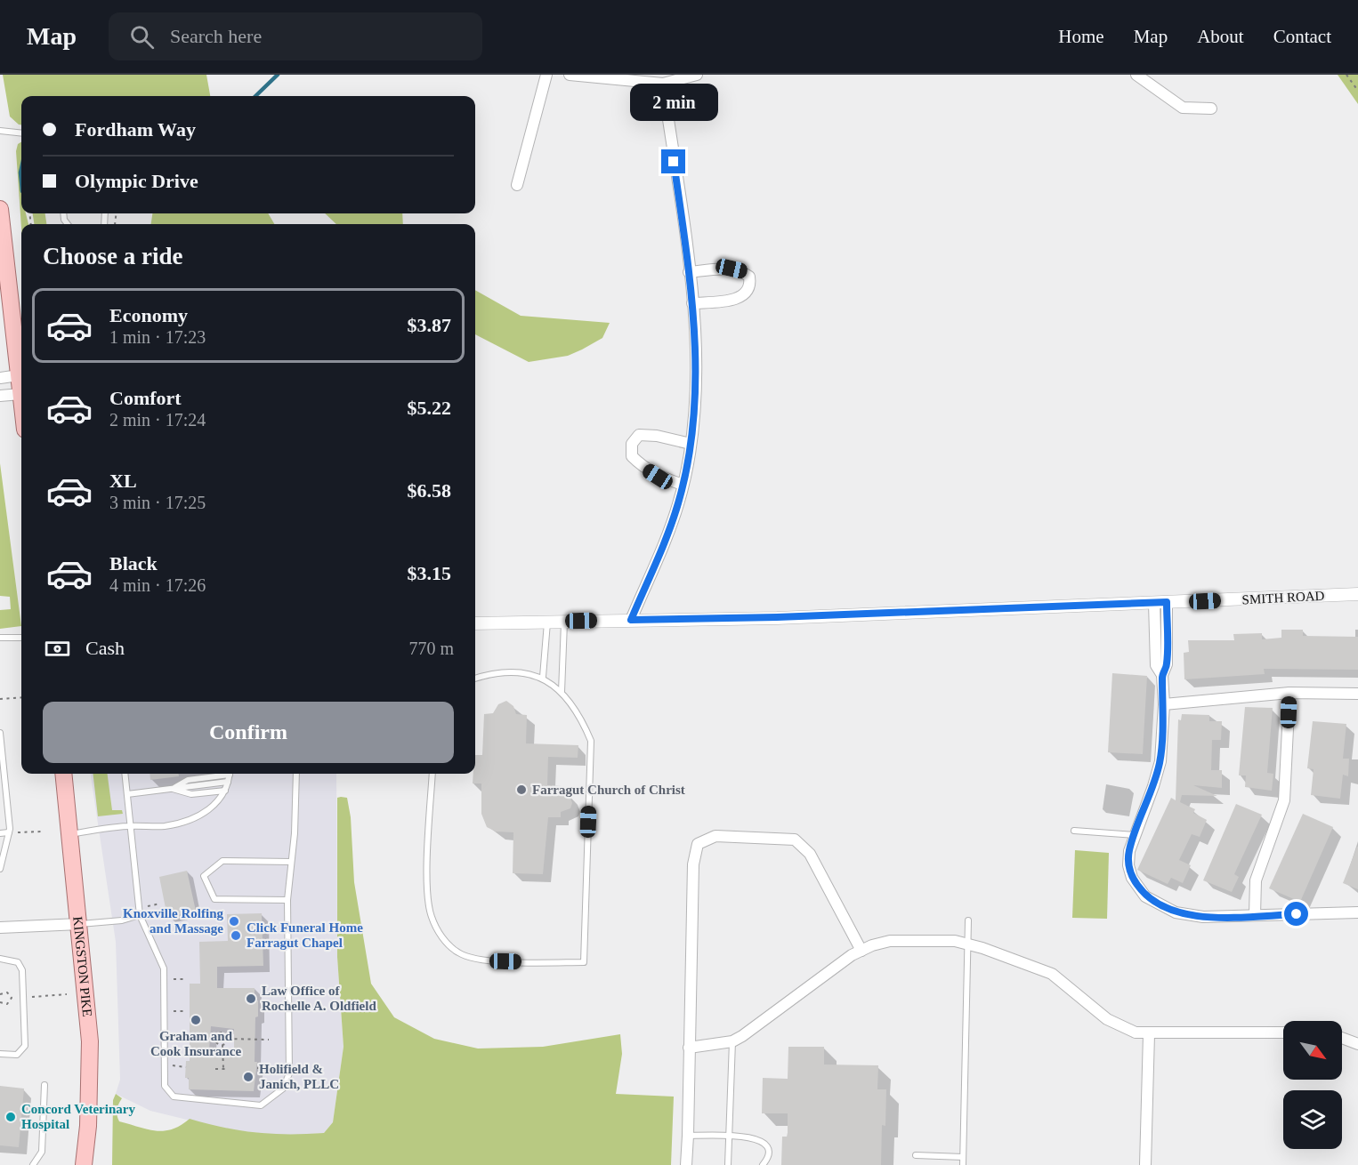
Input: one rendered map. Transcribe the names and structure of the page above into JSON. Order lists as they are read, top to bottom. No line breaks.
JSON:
{"streets":{"main road":["KINGSTON PIKE"],"street":["SMITH ROAD"]},"places":["Farragut Church of Christ","Knoxville Rolfing and Massage","Click Funeral Home Farragut Chapel","Law Office of Rochelle A. Oldfield","Graham and Cook Insurance","Holifield & Janich, PLLC","Concord Veterinary Hospital"],"north":"bottom right","page":{"header":"Map","search":"Search here","nav":["Home","Map","About","Contact"],"bubble":"2 min","banner":["Fordham Way","Olympic Drive"],"heading":"Choose a ride","list":[{"name":"Economy","note":"1 min · 17:23","value":"$3.87"},{"name":"Comfort","note":"2 min · 17:24","value":"$5.22"},{"name":"XL","note":"3 min · 17:25","value":"$6.58"},{"name":"Black","note":"4 min · 17:26","value":"$3.15"}],"pay":["Cash","770 m"],"buttons":"Confirm"}}
